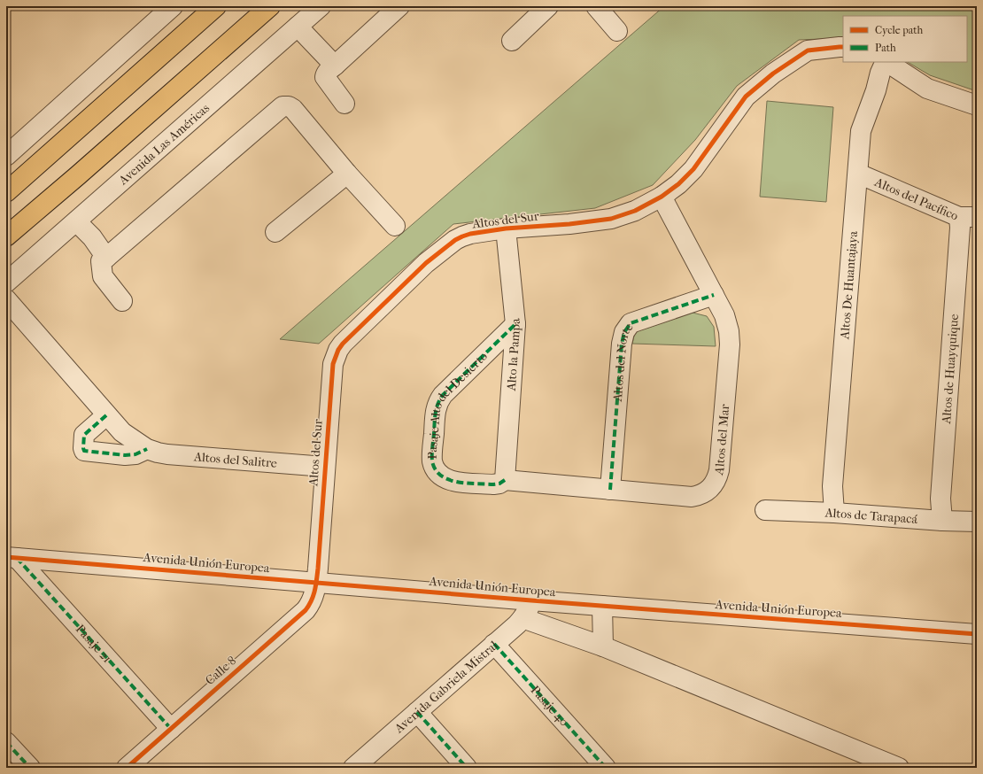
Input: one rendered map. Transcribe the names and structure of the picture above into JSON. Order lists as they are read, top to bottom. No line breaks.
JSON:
{"streets":{"street":["Avenida Las Américas","Altos del Pacífico","Altos del Sur","Altos De Huantajaya","Alto la Pampa","Altos del Norte","Altos de Huayquique","Pasaje Alto del Desierto","Altos del Mar","Altos del Salitre","Altos de Tarapacá","Avenida Unión Europea","Pasaje 21","Calle 8","Avenida Gabriela Mistral","Pasaje 40"]},"crossings":[["Altos del Pacífico","Altos De Huantajaya"],["Altos del Pacífico","Altos de Huayquique"],["Altos del Sur","Alto la Pampa"],["Altos del Sur","Altos del Mar"],["Altos del Sur","Altos del Salitre"],["Altos del Sur","Avenida Unión Europea"],["Altos del Sur","Calle 8"],["Altos De Huantajaya","Altos de Tarapacá"],["Alto la Pampa","Pasaje Alto del Desierto"],["Alto la Pampa","Altos del Mar"],["Altos del Norte","Altos del Mar"],["Altos de Huayquique","Altos de Tarapacá"],["Pasaje Alto del Desierto","Altos del Mar"],["Avenida Unión Europea","Pasaje 21"],["Avenida Unión Europea","Calle 8"],["Avenida Unión Europea","Avenida Gabriela Mistral"],["Pasaje 21","Calle 8"],["Avenida Gabriela Mistral","Pasaje 40"]],"legend":["Cycle path","Path"]}
